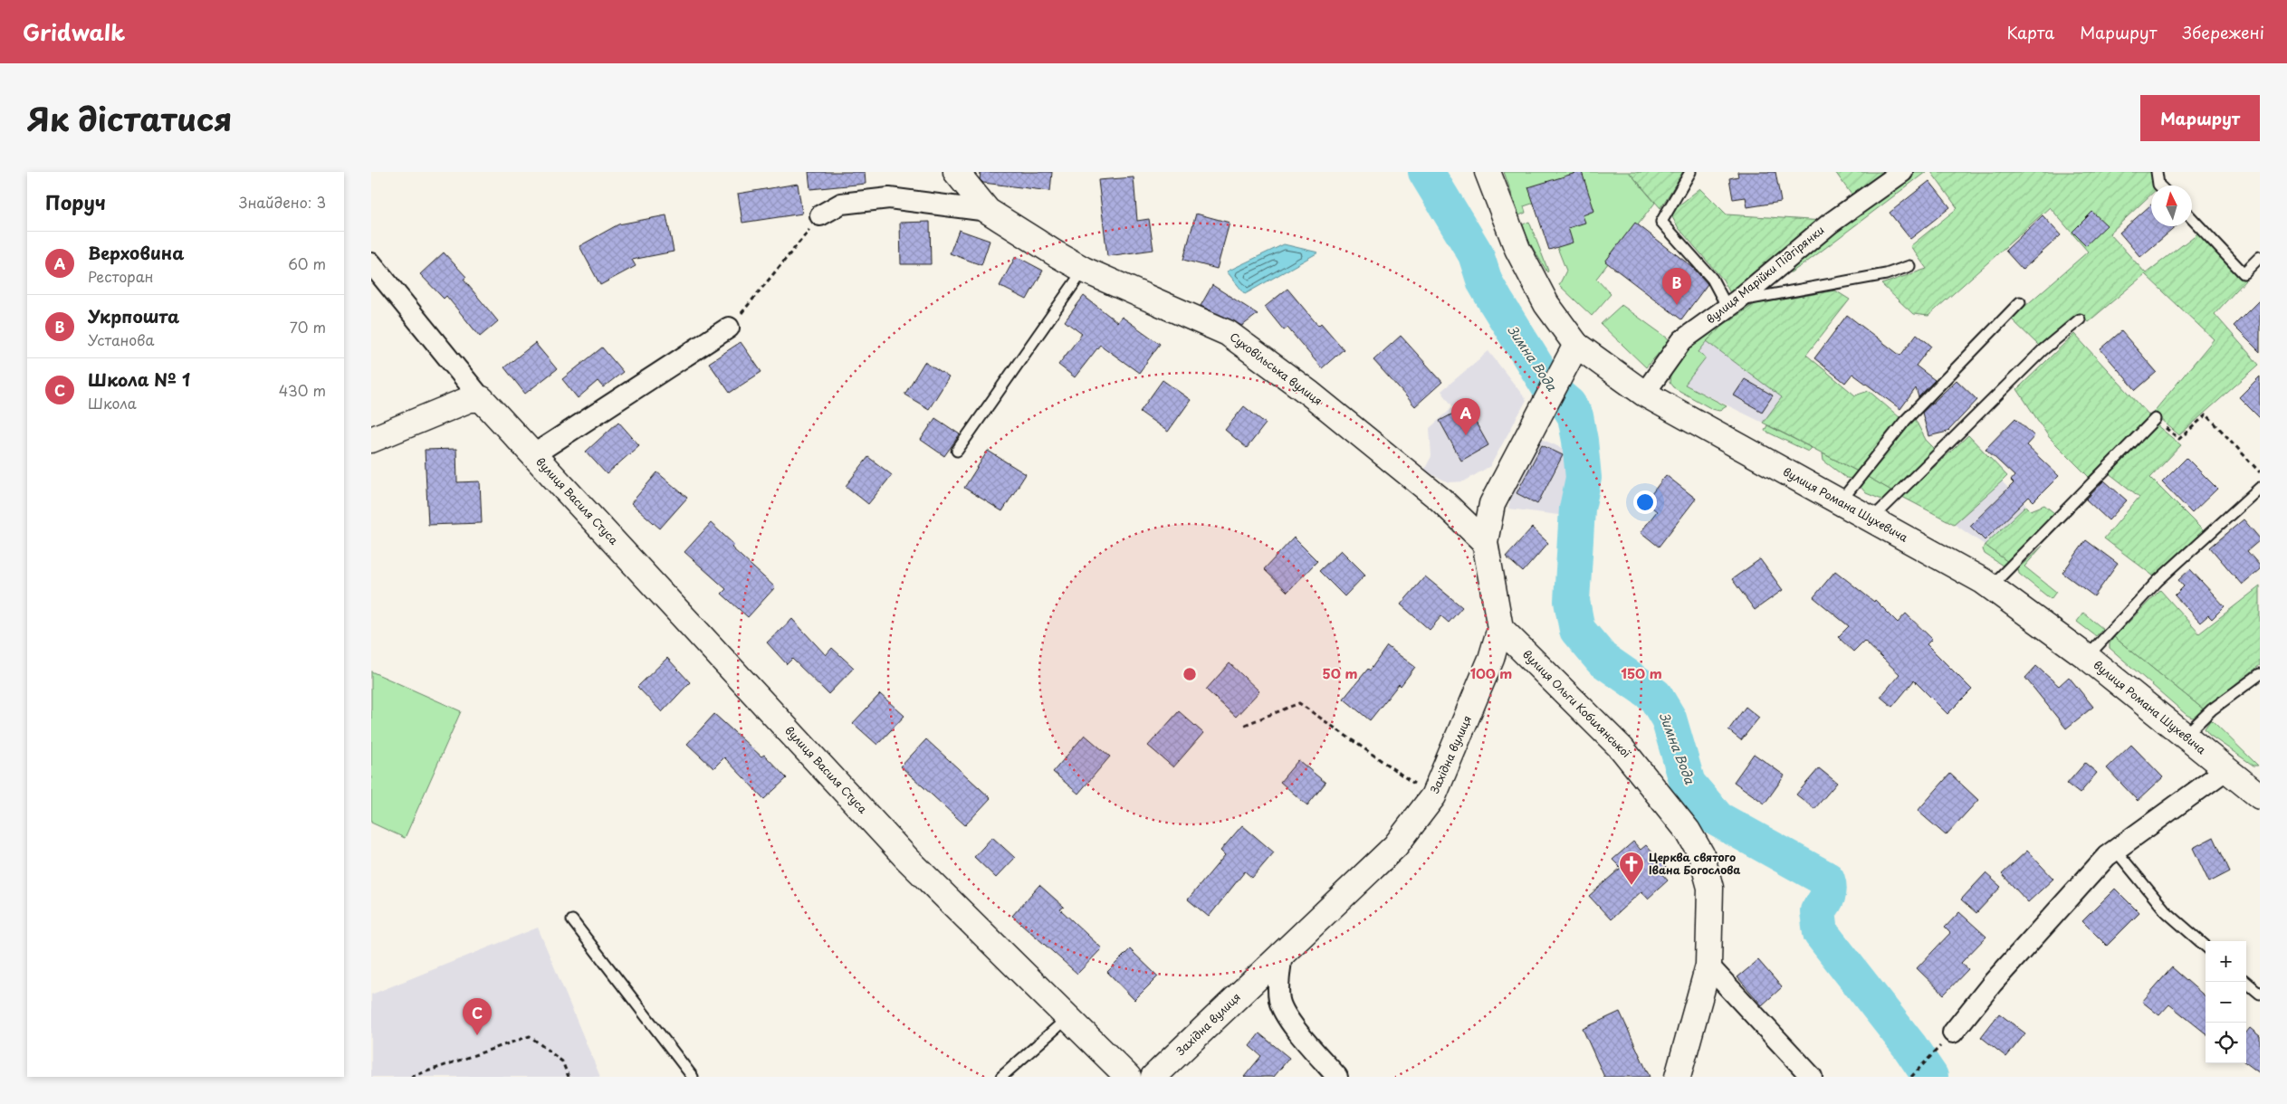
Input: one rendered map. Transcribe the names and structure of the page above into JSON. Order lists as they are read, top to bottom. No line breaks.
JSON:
{"streets":{"street":["вулиця Марійки Підгірянки","Суховільська вулиця","вулиця Василя Стуса","вулиця Романа Шухевича","вулиця Ольги Кобилянської","Західна вулиця"]},"crossings":[["вулиця Марійки Підгірянки","вулиця Романа Шухевича"],["Суховільська вулиця","Західна вулиця"],["вулиця Романа Шухевича","Західна вулиця"],["вулиця Ольги Кобилянської","Західна вулиця"]],"water":["Зимна Вода"],"places":{"church":["Церква святого Івана Богослова"]},"north":"top","page":{"header":"Gridwalk","nav":["Карта","Маршрут","Збережені"],"title":"Як дістатися","buttons":"Маршрут","heading":["Поруч","Знайдено: 3"],"list":[{"mark":"A","name":"Верховина","note":"Ресторан","value":"60 m"},{"mark":"B","name":"Укрпошта","note":"Установа","value":"70 m"},{"mark":"C","name":"Школа № 1","note":"Школа","value":"430 m"}],"pins":["B","A","C"],"map_buttons":["+","−"]},"rings":["50 m","100 m","150 m"]}
